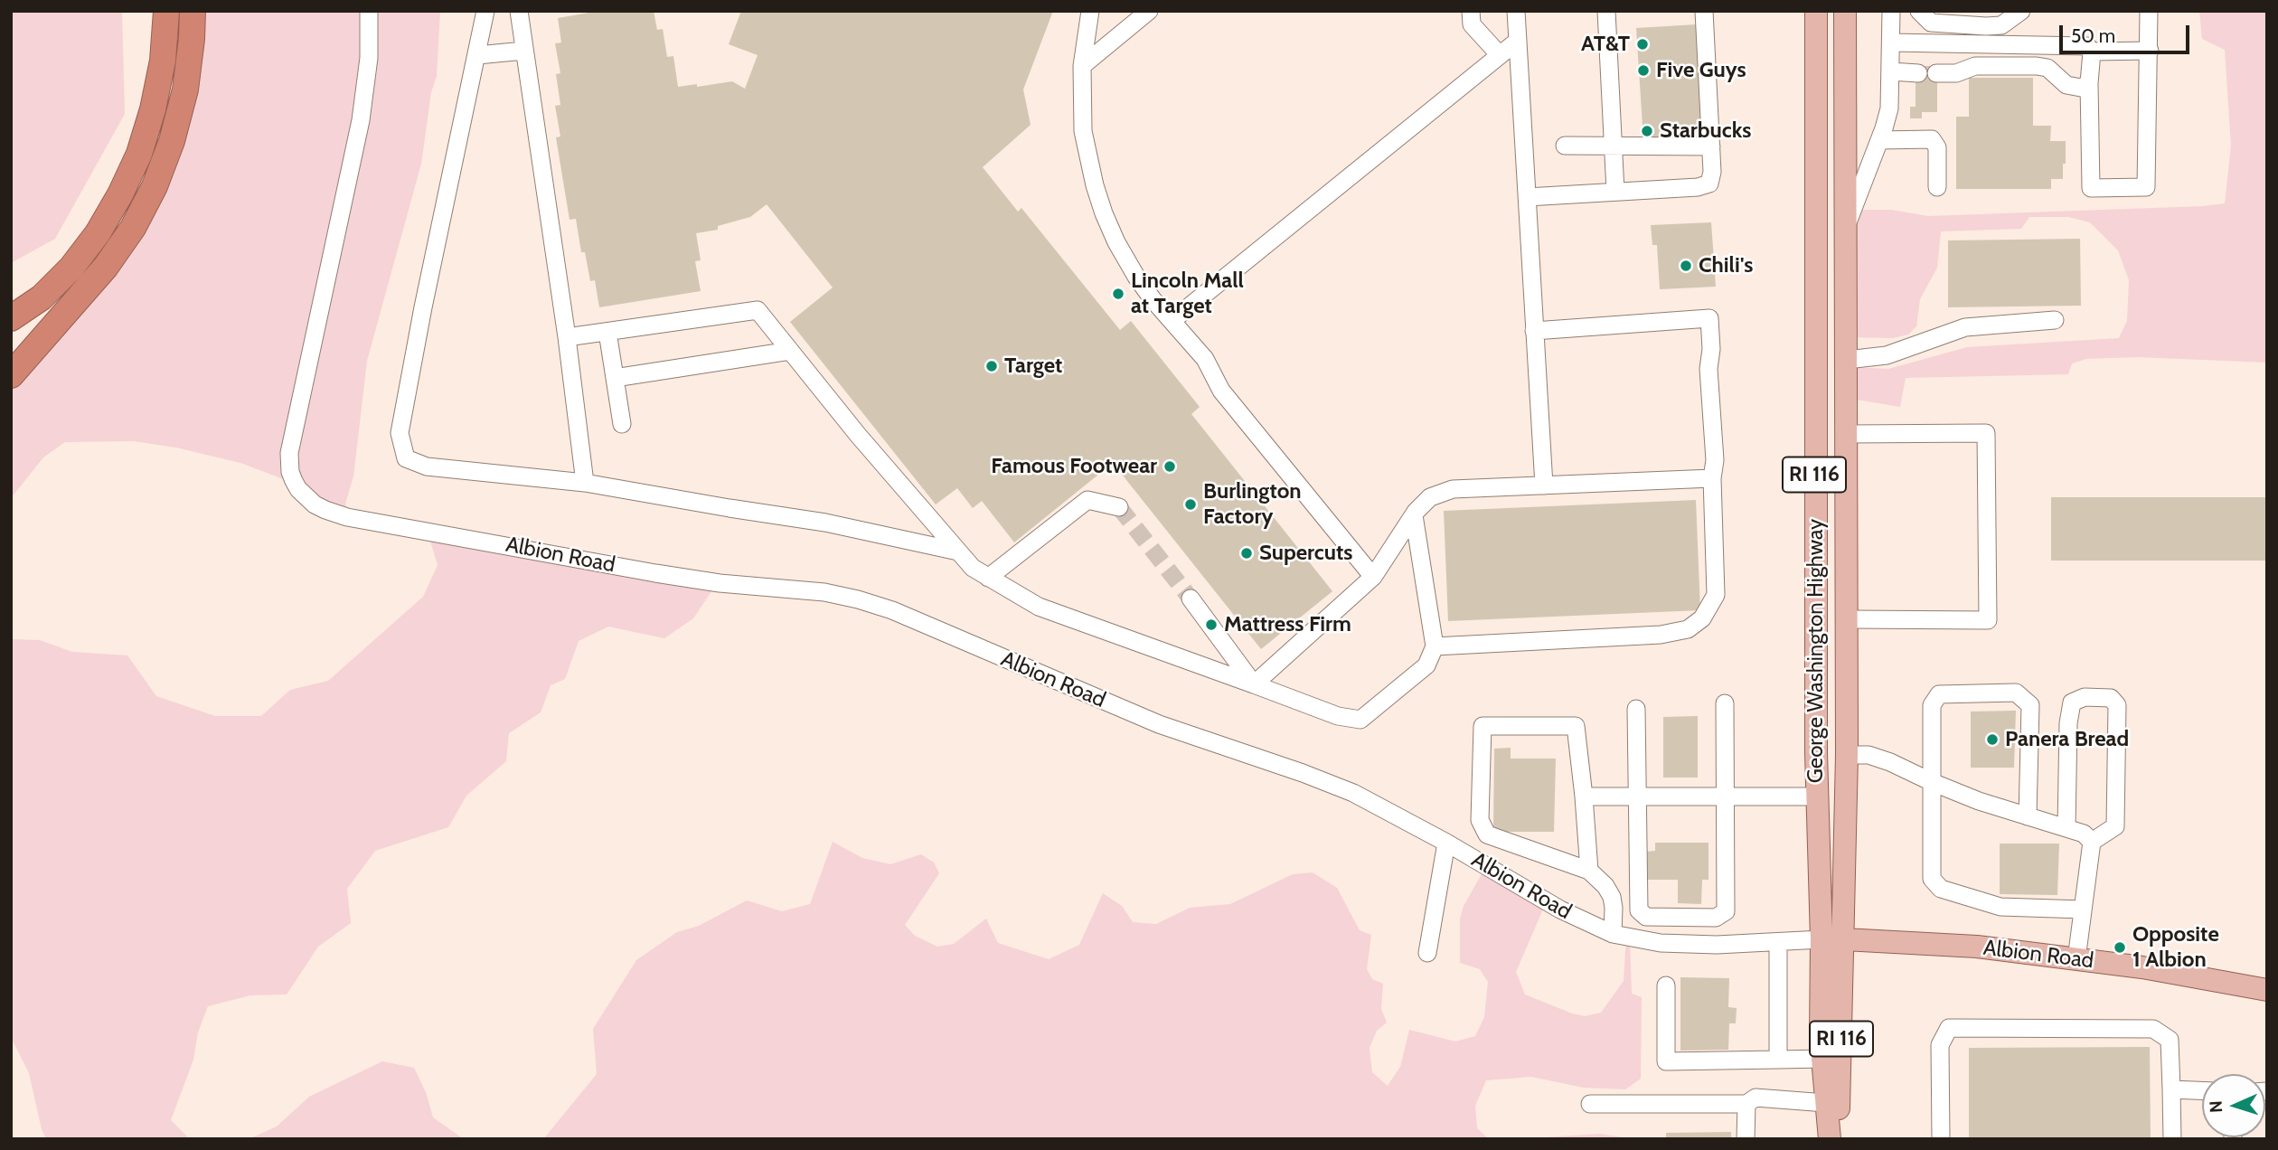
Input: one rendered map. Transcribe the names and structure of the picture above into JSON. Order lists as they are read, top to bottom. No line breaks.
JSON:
{"streets":{"main road":["RI 116","Albion Road","George Washington Highway"]},"crossings":[["Albion Road","George Washington Highway"]],"places":["AT&T","Five Guys","Starbucks","Chili's","Lincoln Mall at Target","Target","Famous Footwear","Burlington Factory","Supercuts","Mattress Firm","Panera Bread","Opposite 1 Albion"],"scale_bar":"50 m","north":"left"}
